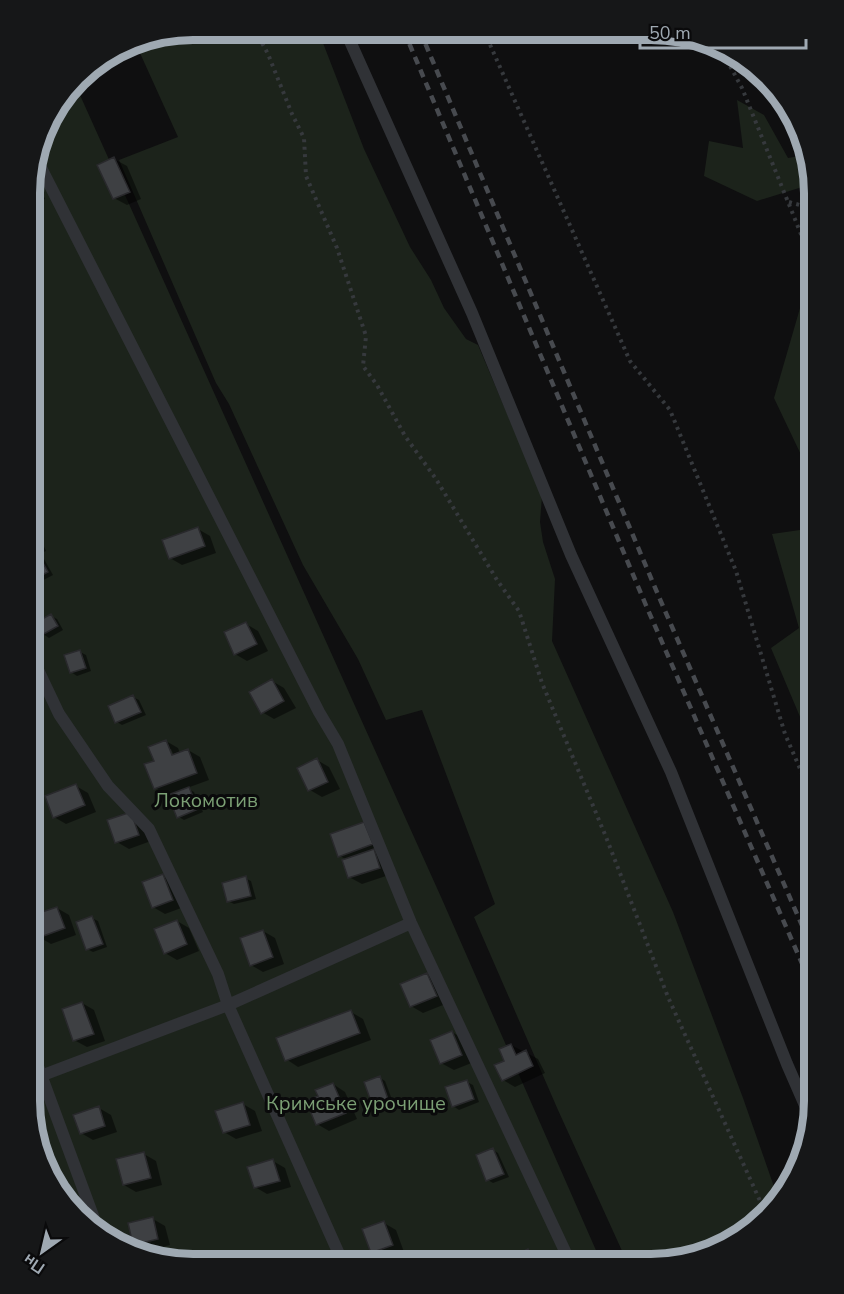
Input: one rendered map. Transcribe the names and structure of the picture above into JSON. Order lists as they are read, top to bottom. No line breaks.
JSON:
{"parks":["Локомотив","Кримське урочище"],"scale_bar":"50 m","north":"bottom left"}
